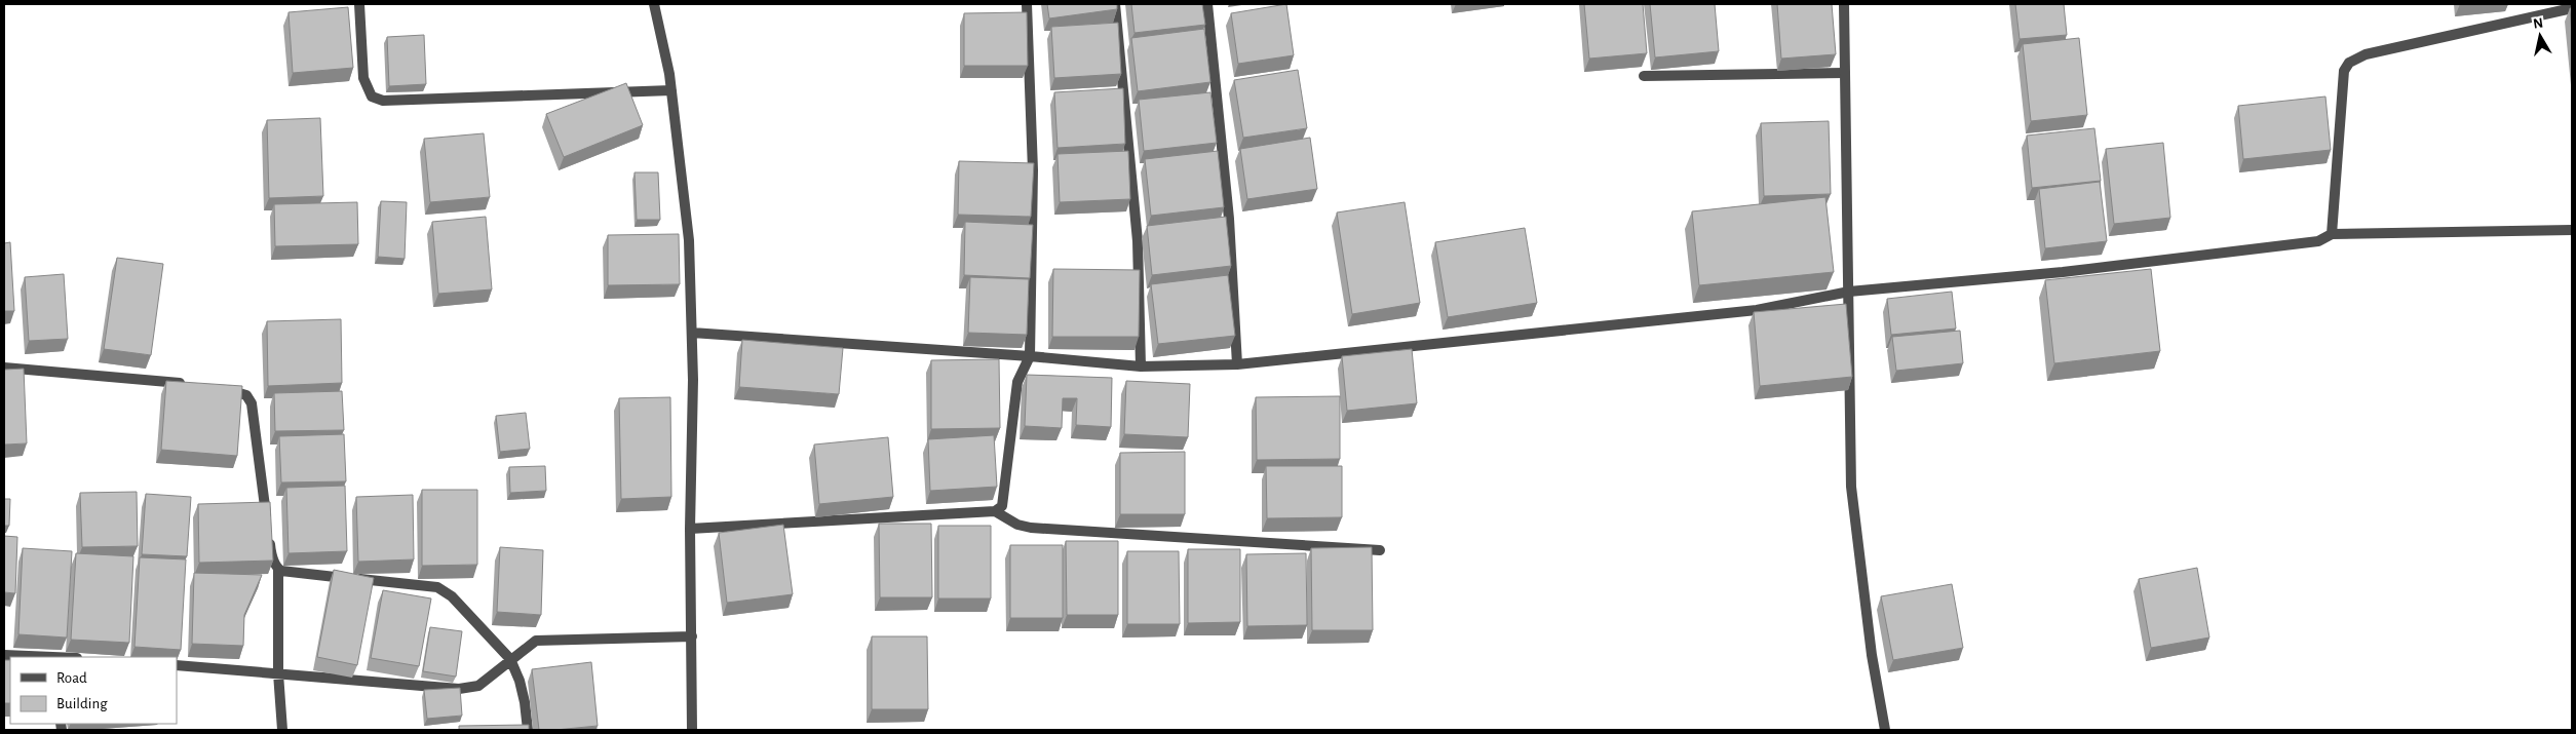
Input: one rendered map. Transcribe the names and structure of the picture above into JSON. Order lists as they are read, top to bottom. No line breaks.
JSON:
{"legend":["Road","Building"],"north":"top"}
